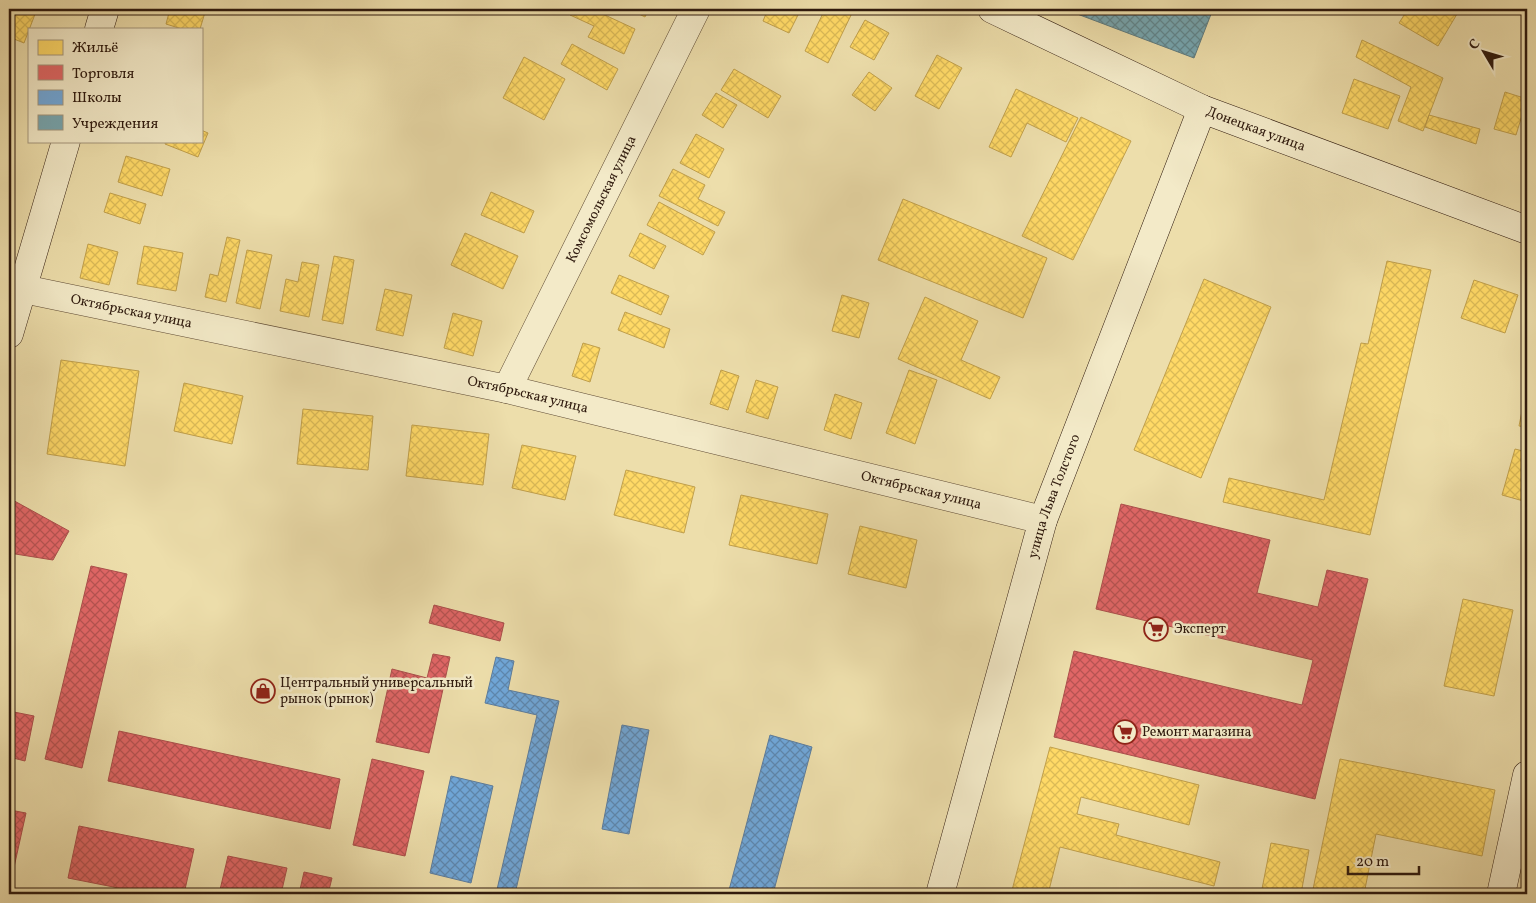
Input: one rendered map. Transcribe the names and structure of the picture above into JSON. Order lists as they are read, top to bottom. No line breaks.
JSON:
{"streets":{"street":["Донецкая улица","Комсомольская улица","Октябрьская улица","улица Льва Толстого"]},"crossings":[["Донецкая улица","улица Льва Толстого"],["Комсомольская улица","Октябрьская улица"],["Октябрьская улица","улица Льва Толстого"]],"places":{"supermarket":["Эксперт","Ремонт магазина"],"shop":["Центральный универсальный рынок (рынок)"]},"legend":["Жильё","Торговля","Школы","Учреждения"],"scale_bar":"20 m","north":"top left"}
